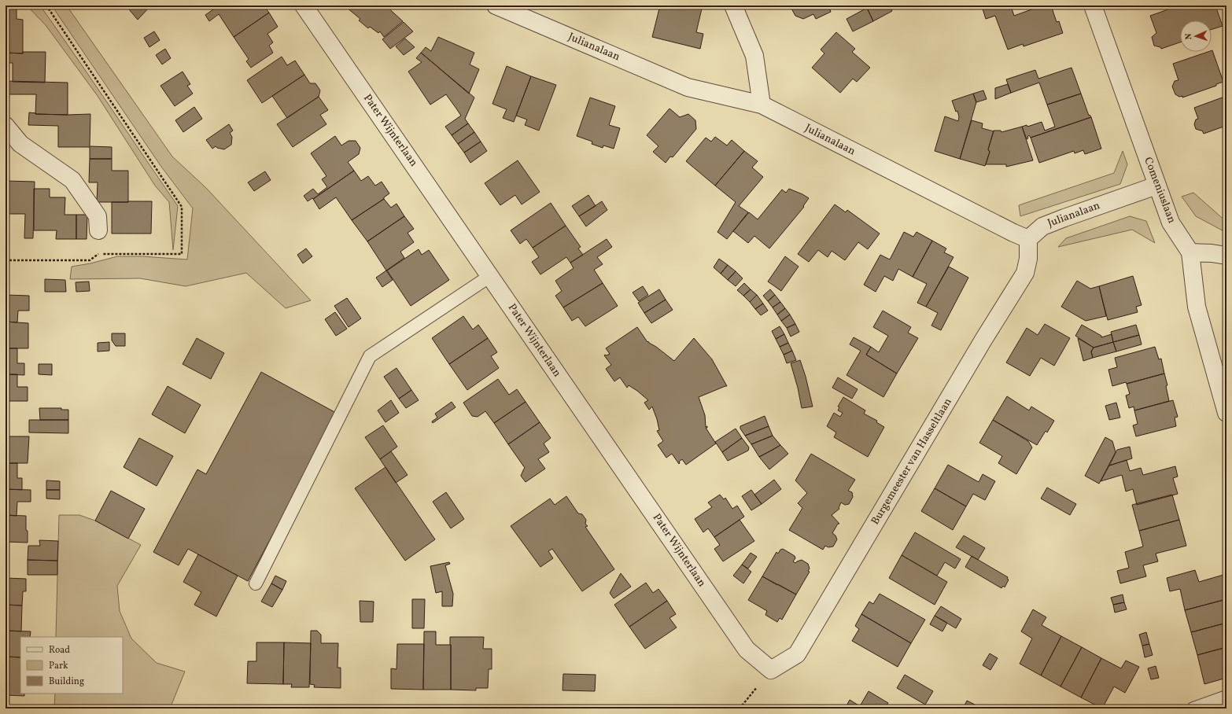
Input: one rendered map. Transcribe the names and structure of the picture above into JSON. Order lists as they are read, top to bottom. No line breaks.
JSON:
{"streets":{"street":["Julianalaan","Pater Wijnterlaan","Comeniuslaan","Burgemeester van Hasseltlaan"]},"crossings":[["Julianalaan","Comeniuslaan"],["Julianalaan","Burgemeester van Hasseltlaan"],["Pater Wijnterlaan","Burgemeester van Hasseltlaan"]],"legend":["Road","Park","Building"],"north":"left"}
